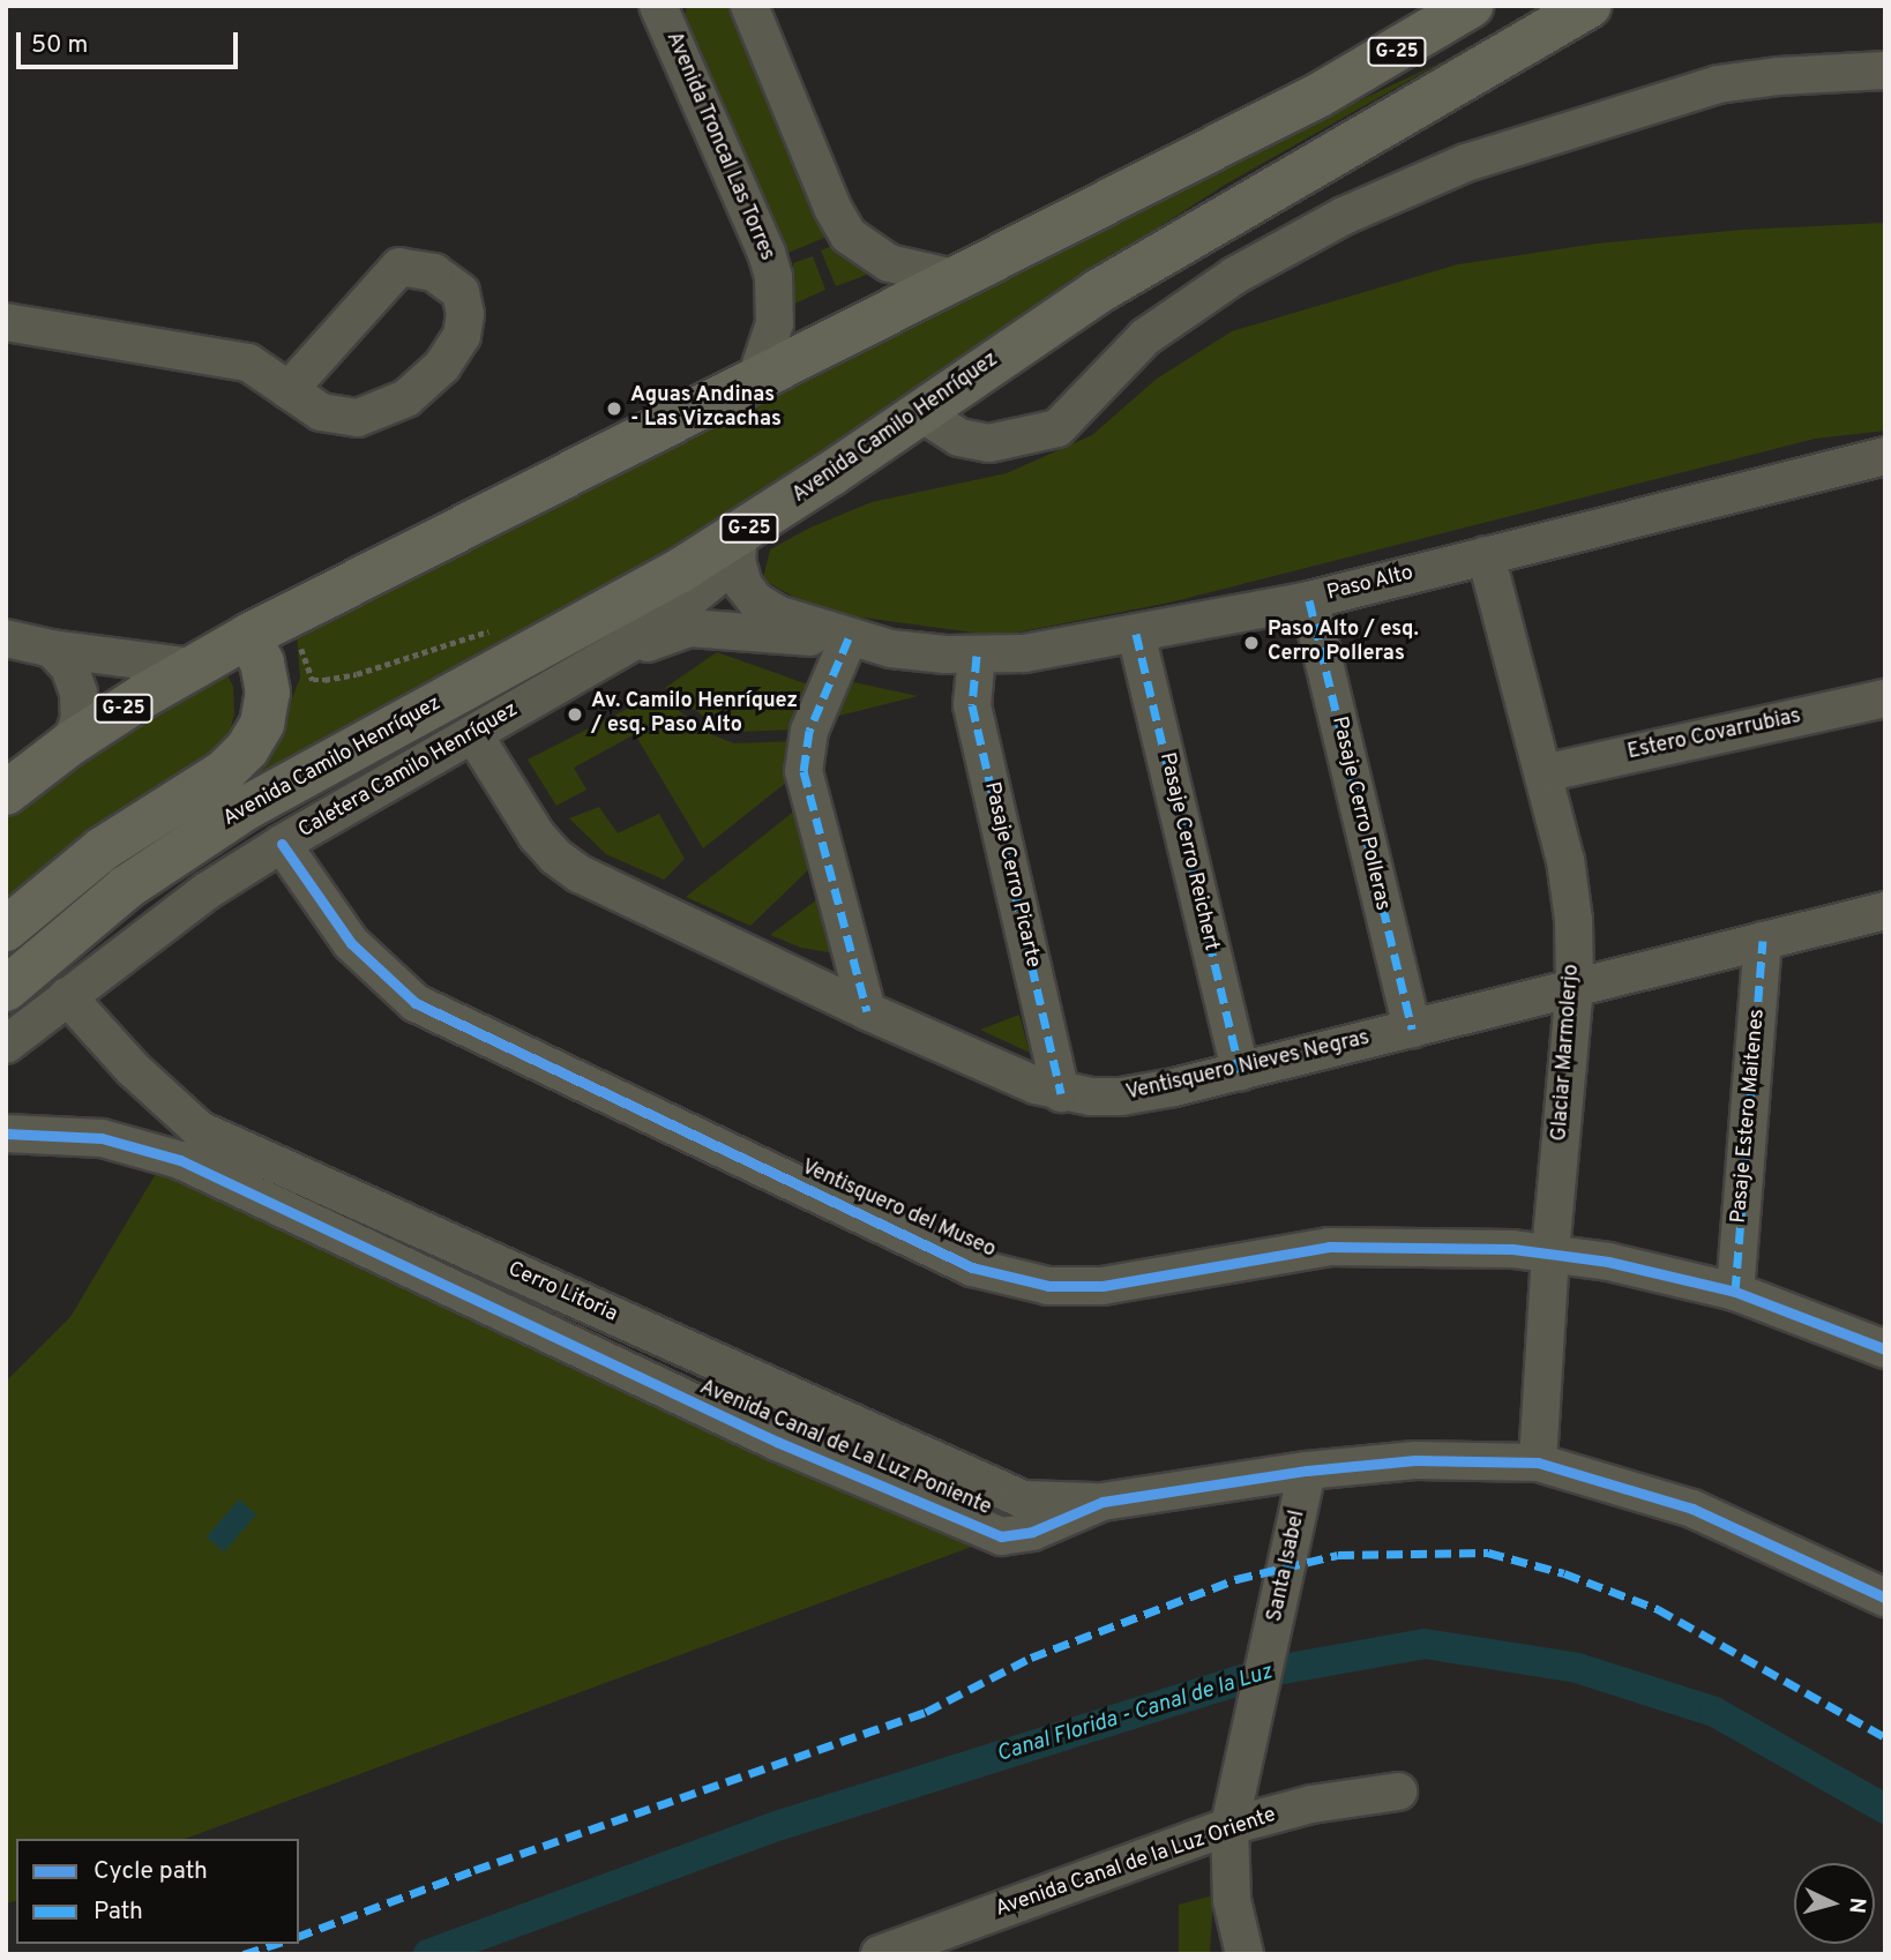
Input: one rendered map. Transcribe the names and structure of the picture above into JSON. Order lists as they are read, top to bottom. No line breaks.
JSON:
{"streets":{"main road":["G-25","Avenida Camilo Henríquez"],"street":["Avenida Troncal Las Torres","Paso Alto","Estero Covarrubias","Caletera Camilo Henríquez","Pasaje Cerro Polleras","Pasaje Cerro Reichert","Pasaje Cerro Picarte","Glaciar Marmolerjo","Ventisquero Nieves Negras","Pasaje Estero Maitenes","Ventisquero del Museo","Cerro Litoria","Avenida Canal de La Luz Poniente","Santa Isabel","Avenida Canal de la Luz Oriente"]},"crossings":[["G-25","Avenida Troncal Las Torres"],["Avenida Camilo Henríquez","Paso Alto"],["Avenida Camilo Henríquez","Caletera Camilo Henríquez"],["Paso Alto","Caletera Camilo Henríquez"],["Paso Alto","Pasaje Cerro Polleras"],["Paso Alto","Pasaje Cerro Reichert"],["Paso Alto","Pasaje Cerro Picarte"],["Paso Alto","Glaciar Marmolerjo"],["Estero Covarrubias","Glaciar Marmolerjo"],["Caletera Camilo Henríquez","Ventisquero Nieves Negras"],["Caletera Camilo Henríquez","Ventisquero del Museo"],["Caletera Camilo Henríquez","Cerro Litoria"],["Pasaje Cerro Polleras","Ventisquero Nieves Negras"],["Pasaje Cerro Reichert","Ventisquero Nieves Negras"],["Pasaje Cerro Picarte","Ventisquero Nieves Negras"],["Glaciar Marmolerjo","Ventisquero Nieves Negras"],["Glaciar Marmolerjo","Ventisquero del Museo"],["Glaciar Marmolerjo","Avenida Canal de La Luz Poniente"],["Ventisquero Nieves Negras","Pasaje Estero Maitenes"],["Pasaje Estero Maitenes","Ventisquero del Museo"],["Cerro Litoria","Avenida Canal de La Luz Poniente"],["Avenida Canal de La Luz Poniente","Santa Isabel"],["Santa Isabel","Avenida Canal de la Luz Oriente"]],"water":["Canal Florida - Canal de la Luz"],"places":["Aguas Andinas - Las Vizcachas","Paso Alto / esq. Cerro Polleras","Av. Camilo Henríquez / esq. Paso Alto"],"legend":["Cycle path","Path"],"scale_bar":"50 m","north":"right"}
